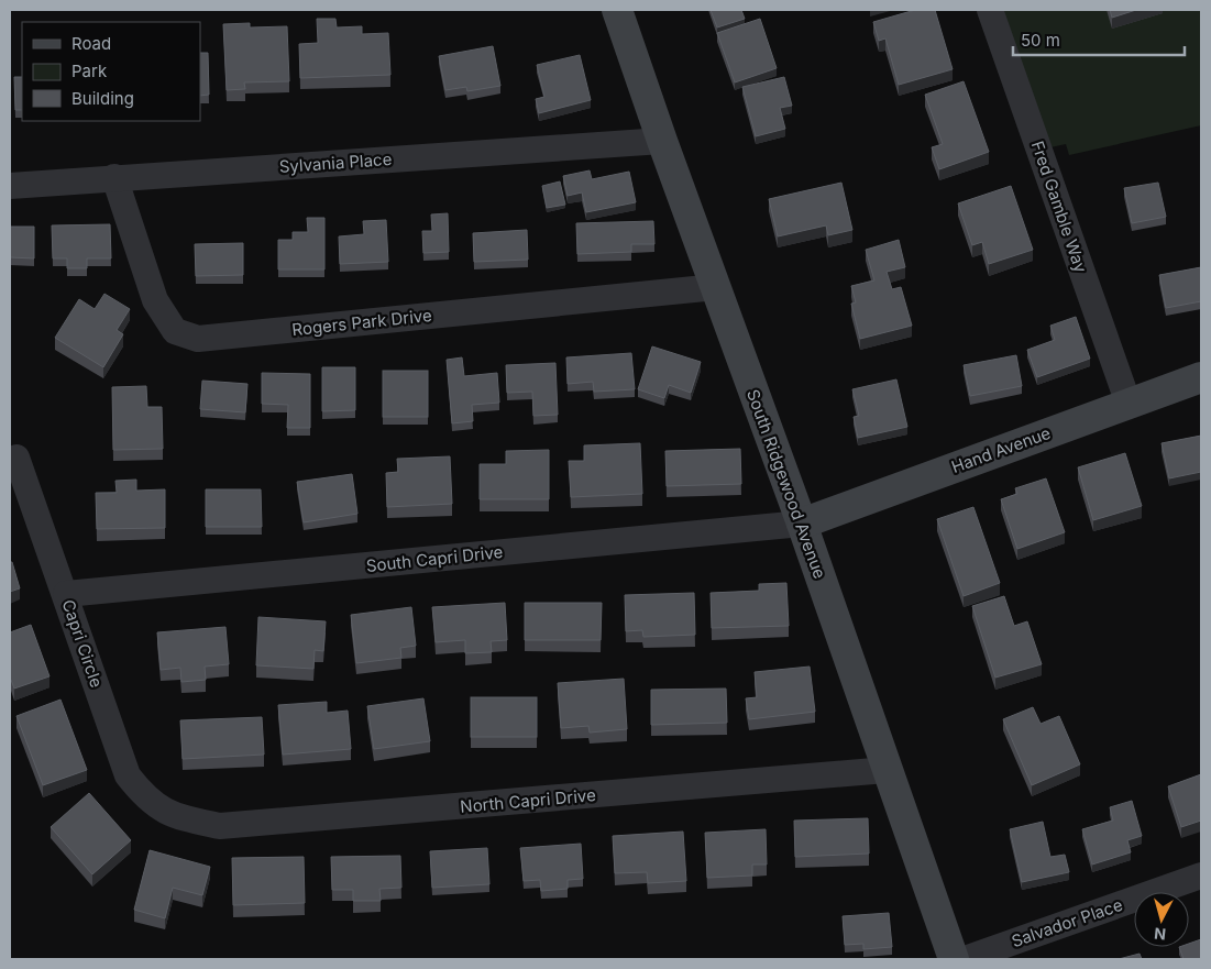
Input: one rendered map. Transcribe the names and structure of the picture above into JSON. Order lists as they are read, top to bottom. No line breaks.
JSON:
{"streets":{"street":["Sylvania Place","Fred Gamble Way","Rogers Park Drive","Hand Avenue","South Ridgewood Avenue","South Capri Drive","Capri Circle","North Capri Drive","Salvador Place"]},"crossings":[["Sylvania Place","Rogers Park Drive"],["Sylvania Place","South Ridgewood Avenue"],["Fred Gamble Way","Hand Avenue"],["Rogers Park Drive","South Ridgewood Avenue"],["Hand Avenue","South Ridgewood Avenue"],["Hand Avenue","South Capri Drive"],["South Ridgewood Avenue","South Capri Drive"],["South Ridgewood Avenue","North Capri Drive"],["South Capri Drive","Capri Circle"],["Capri Circle","North Capri Drive"]],"legend":["Road","Park","Building"],"scale_bar":"50 m","north":"bottom"}
